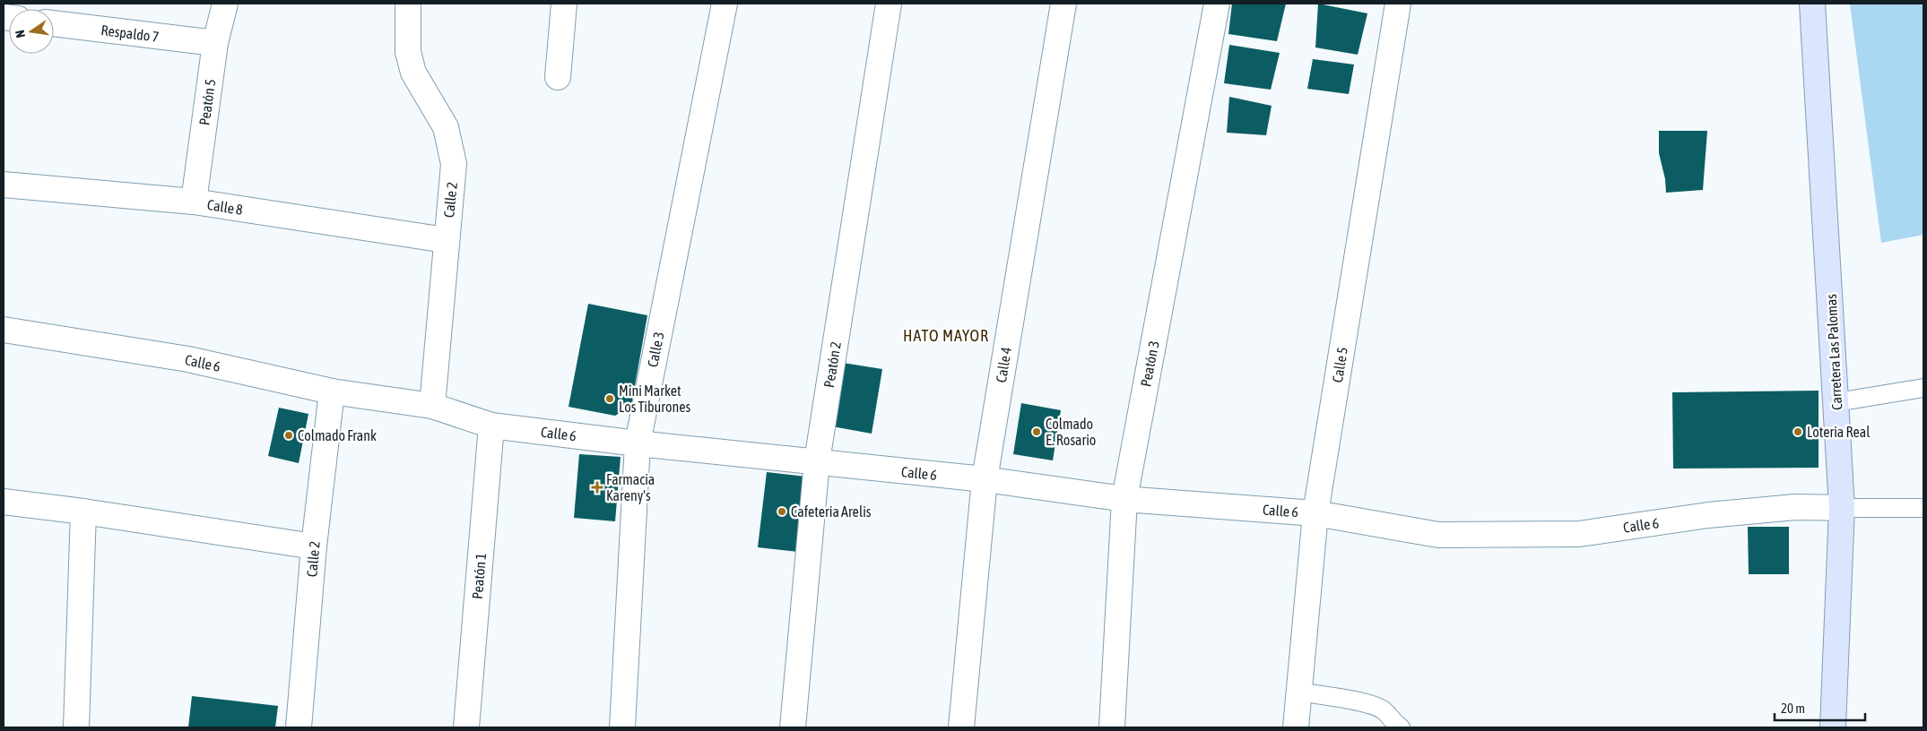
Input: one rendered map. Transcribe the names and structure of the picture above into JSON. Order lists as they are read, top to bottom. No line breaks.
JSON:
{"streets":{"street":["Respaldo 7","Peatón 5","Calle 2","Calle 8","Calle 3","Carretera Las Palomas","Calle 6","Peatón 3","Peatón 2","Calle 4","Calle 5","Peatón 1"]},"crossings":[["Respaldo 7","Peatón 5"],["Peatón 5","Calle 8"],["Calle 2","Calle 8"],["Calle 2","Calle 6"],["Calle 3","Calle 6"],["Carretera Las Palomas","Calle 6"],["Calle 6","Peatón 3"],["Calle 6","Peatón 2"],["Calle 6","Calle 4"],["Calle 6","Calle 5"],["Calle 6","Peatón 1"]],"districts":["HATO MAYOR"],"places":{"other":["Mini Market Los Tiburones","Colmado E. Rosario","Loteria Real","Colmado Frank","Cafeteria Arelis"],"health":["Farmacia Kareny's"]},"scale_bar":"20 m","north":"left"}
